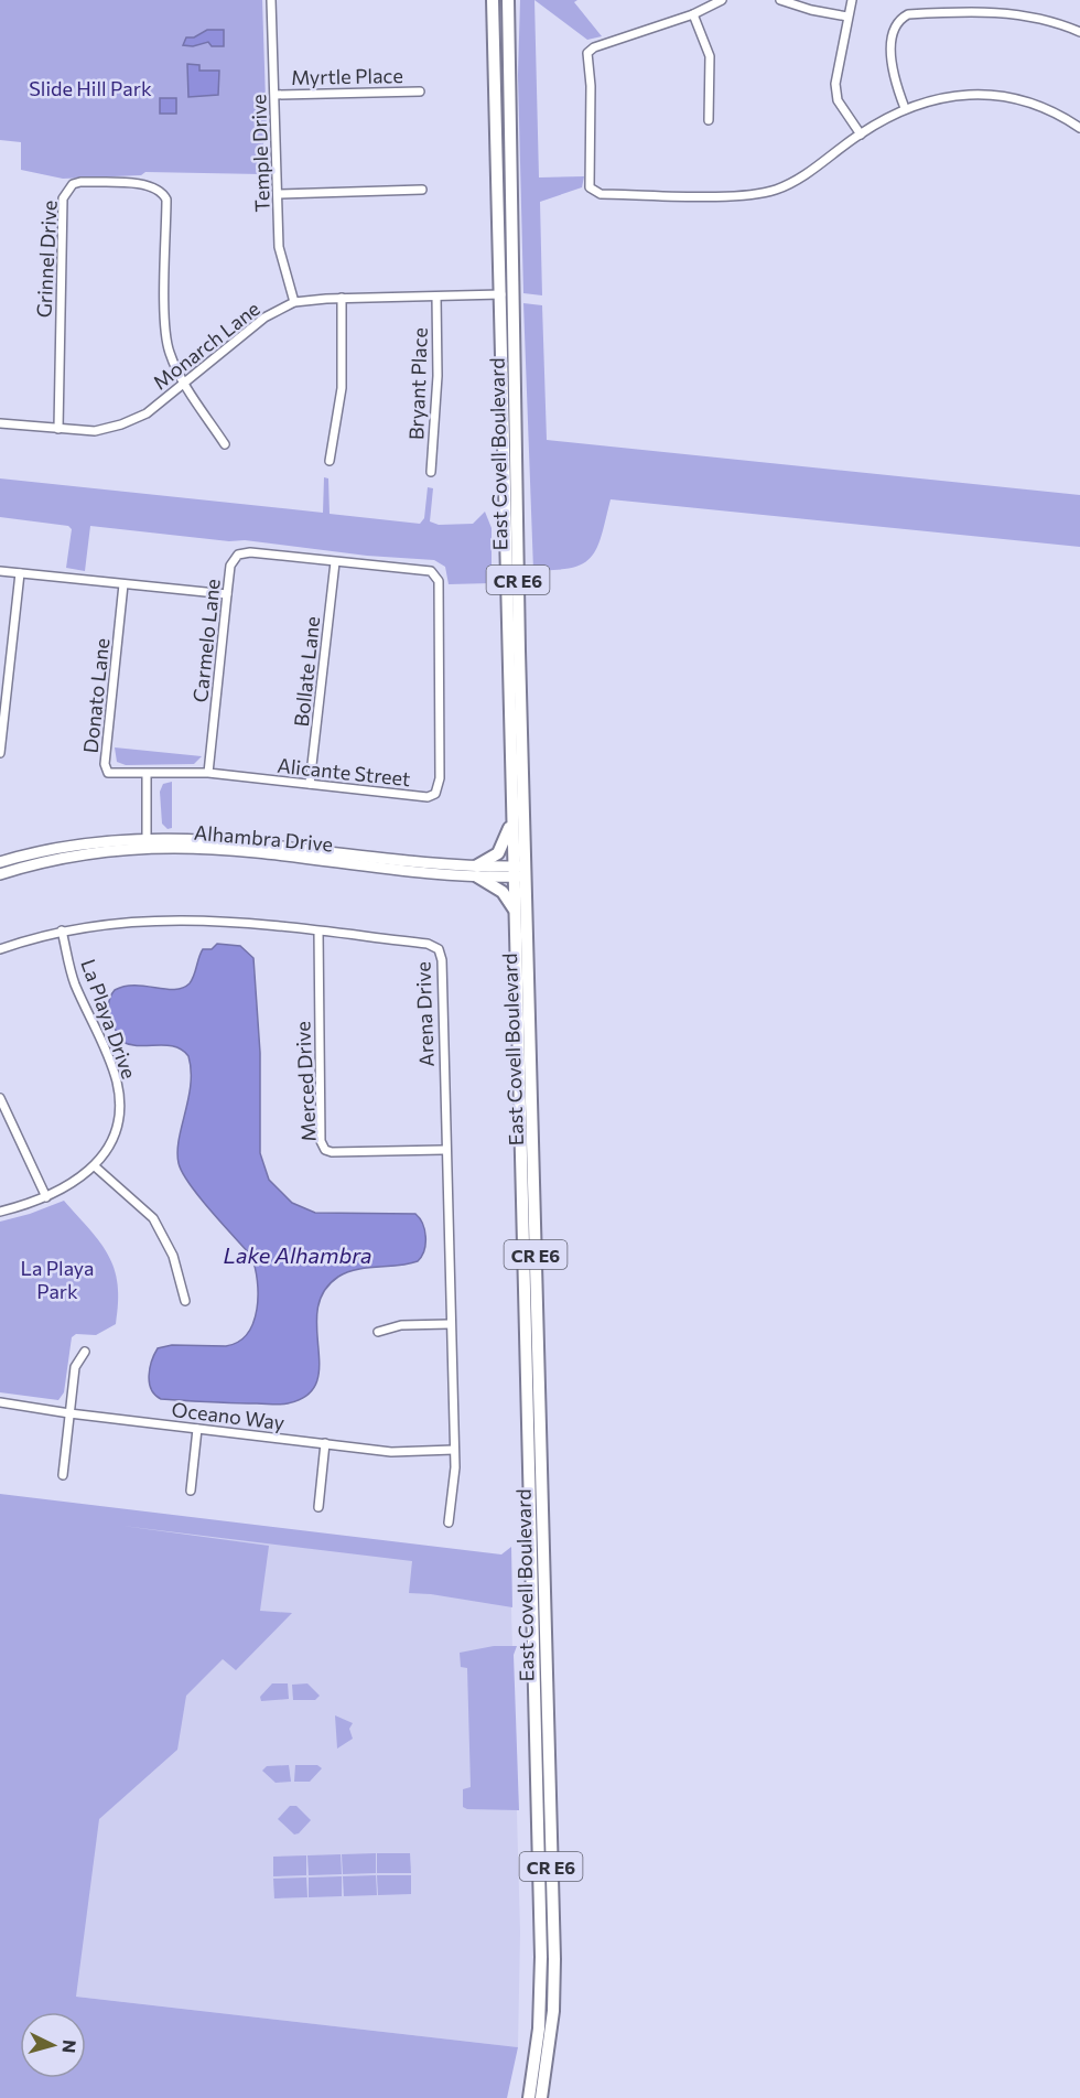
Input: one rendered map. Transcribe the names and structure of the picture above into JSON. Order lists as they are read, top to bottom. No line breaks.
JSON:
{"streets":{"main road":["East Covell Boulevard","CR E6","Alhambra Drive"],"street":["Myrtle Place","Temple Drive","Grinnel Drive","Monarch Lane","Bryant Place","Carmelo Lane","Bollate Lane","Donato Lane","Alicante Street","Arena Drive","La Playa Drive","Merced Drive","Oceano Way"]},"crossings":[["Myrtle Place","Temple Drive"],["Temple Drive","Monarch Lane"],["Grinnel Drive","Monarch Lane"],["Monarch Lane","Bryant Place"],["Monarch Lane","East Covell Boulevard"],["East Covell Boulevard","Alhambra Drive"],["Carmelo Lane","Bollate Lane"],["Carmelo Lane","Alicante Street"],["Bollate Lane","Alicante Street"],["Donato Lane","Alicante Street"],["Arena Drive","La Playa Drive"],["Arena Drive","Merced Drive"],["Arena Drive","Oceano Way"]],"water":["Lake Alhambra"],"parks":["Slide Hill Park","La Playa Park"],"north":"right"}
